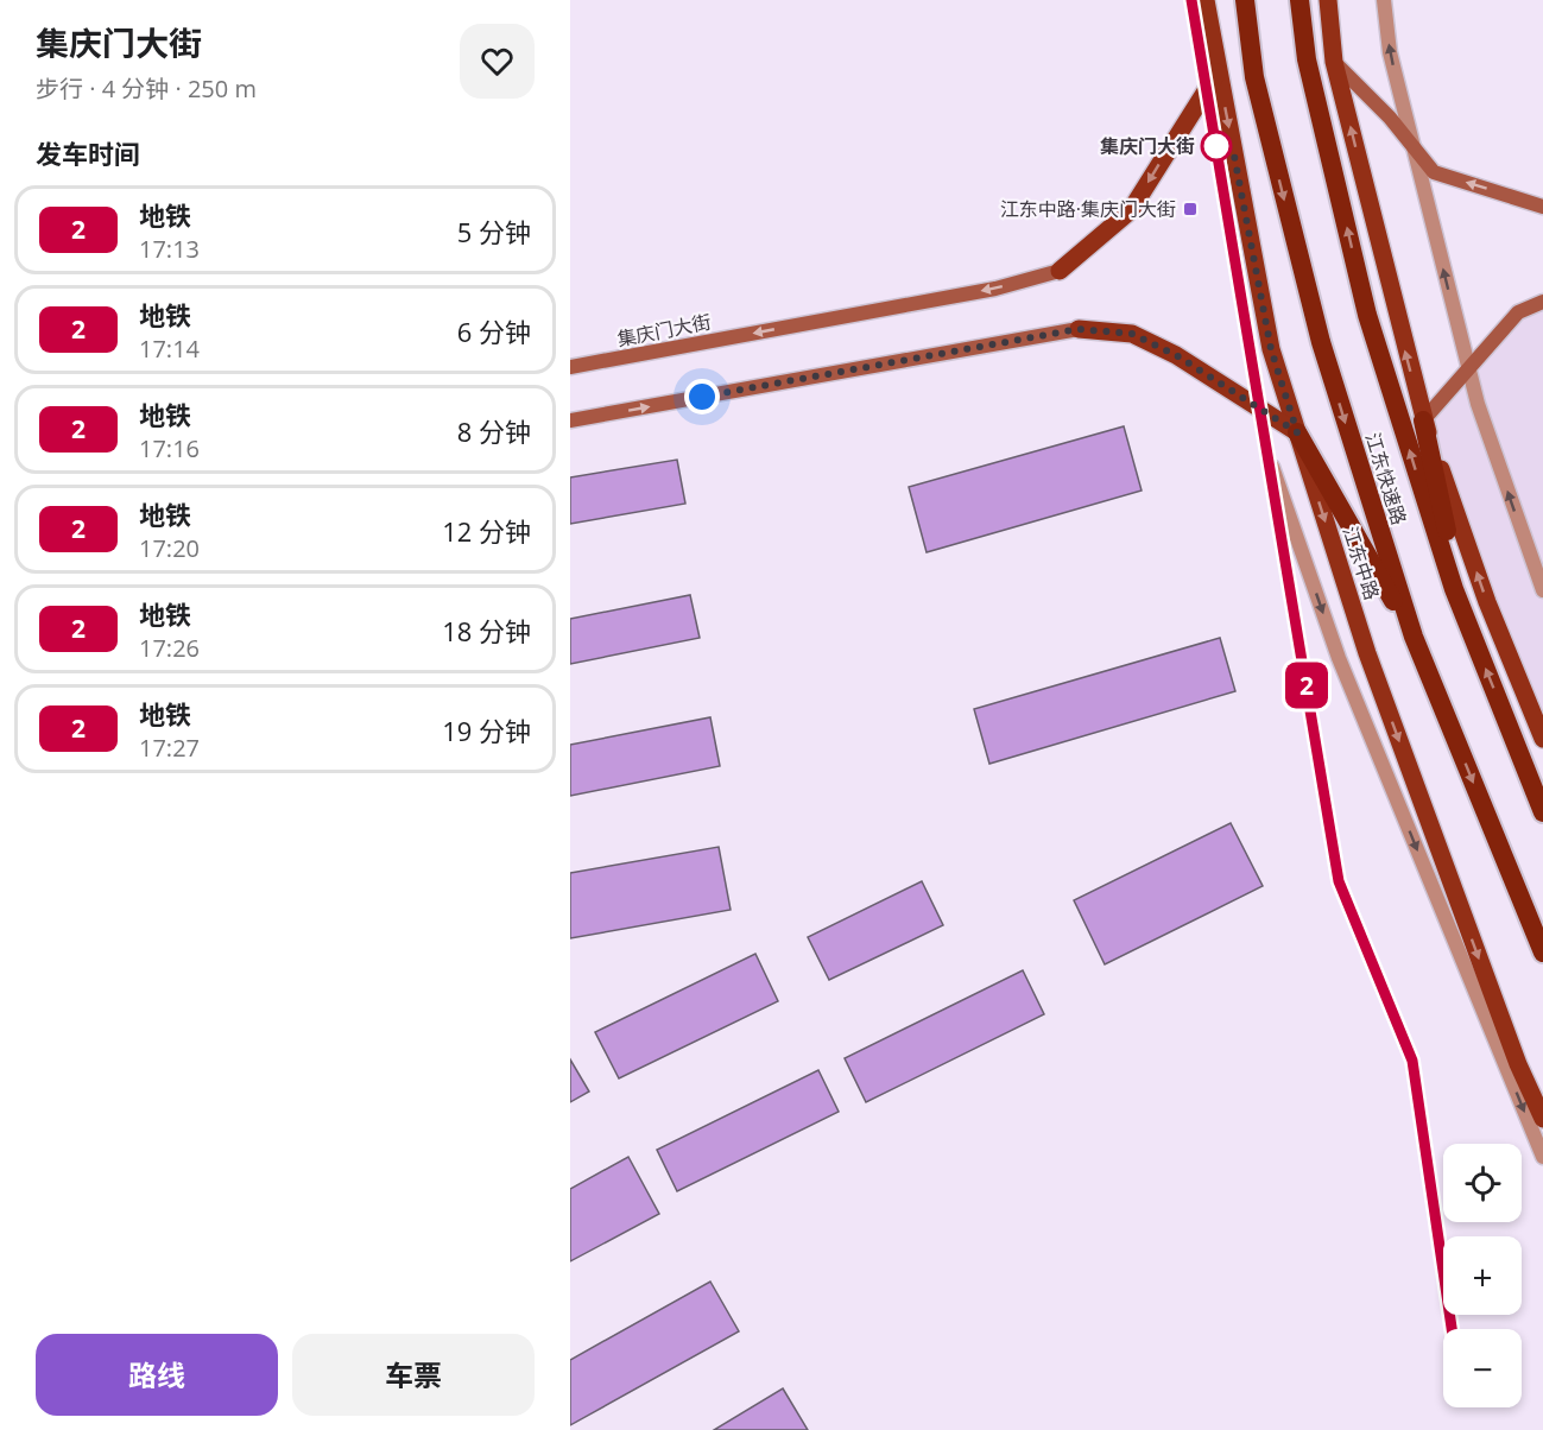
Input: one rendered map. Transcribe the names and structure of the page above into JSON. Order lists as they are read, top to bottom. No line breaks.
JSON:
{"streets":{"highway":["江东快速路"],"main road":["集庆门大街","江东中路"]},"places":{"other":["集庆门大街"],"transit":["江东中路·集庆门大街"]},"lines":["metro line 2"],"page":{"heading":[["集庆门大街","步行 · 4 分钟 · 250 m"],"发车时间"],"on_map":"2","list":[{"mark":"2","name":"地铁","note":"17:13","value":"5 分钟"},{"mark":"2","name":"地铁","note":"17:14","value":"6 分钟"},{"mark":"2","name":"地铁","note":"17:16","value":"8 分钟"},{"mark":"2","name":"地铁","note":"17:20","value":"12 分钟"},{"mark":"2","name":"地铁","note":"17:26","value":"18 分钟"},{"mark":"2","name":"地铁","note":"17:27","value":"19 分钟"}],"map_buttons":["+","−"],"buttons":["路线","车票"]}}
